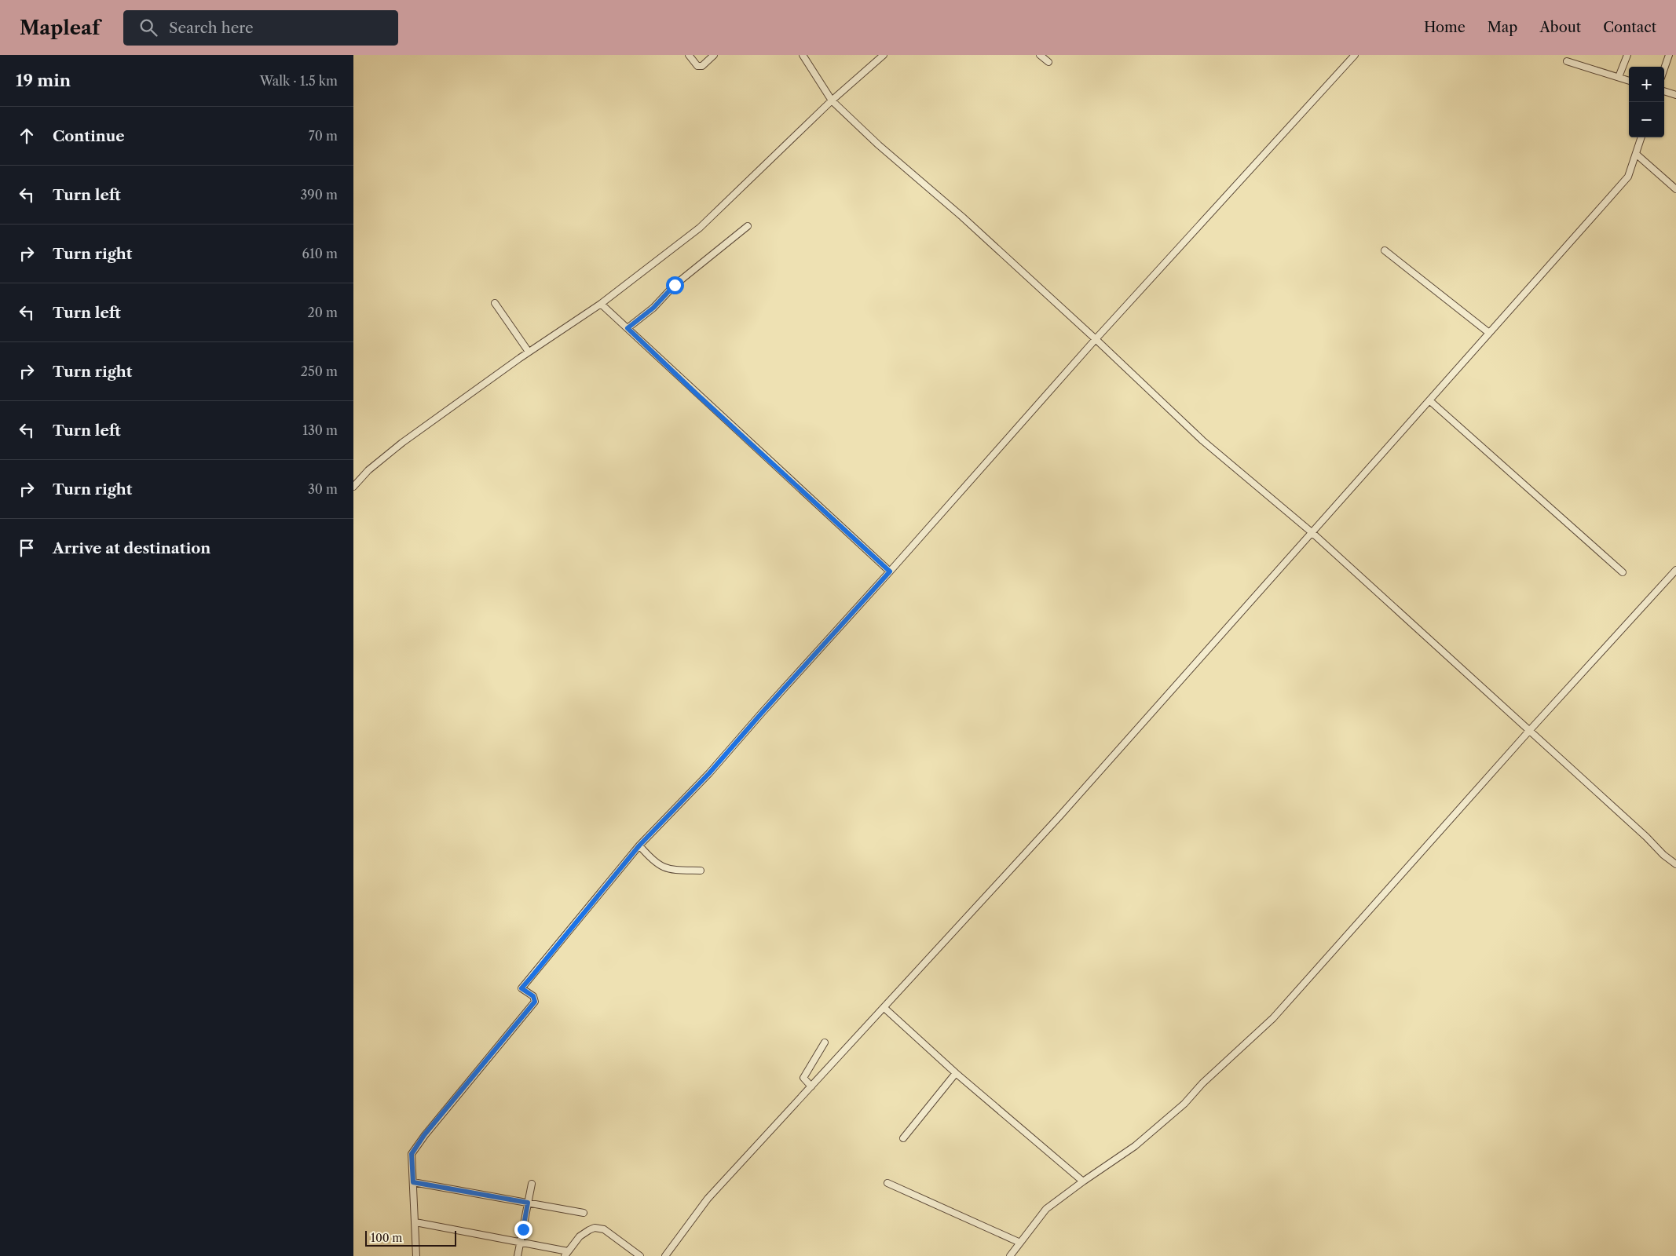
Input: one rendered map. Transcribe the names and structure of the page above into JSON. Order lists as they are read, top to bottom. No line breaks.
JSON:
{"scale_bar":"100 m","page":{"header":"Mapleaf","search":"Search here","nav":["Home","Map","About","Contact"],"heading":["19 min","Walk · 1.5 km"],"map_buttons":["+","−"],"list":[["Continue","70 m"],["Turn left","390 m"],["Turn right","610 m"],["Turn left","20 m"],["Turn right","250 m"],["Turn left","130 m"],["Turn right","30 m"],"Arrive at destination"],"scale":"100 m"}}
